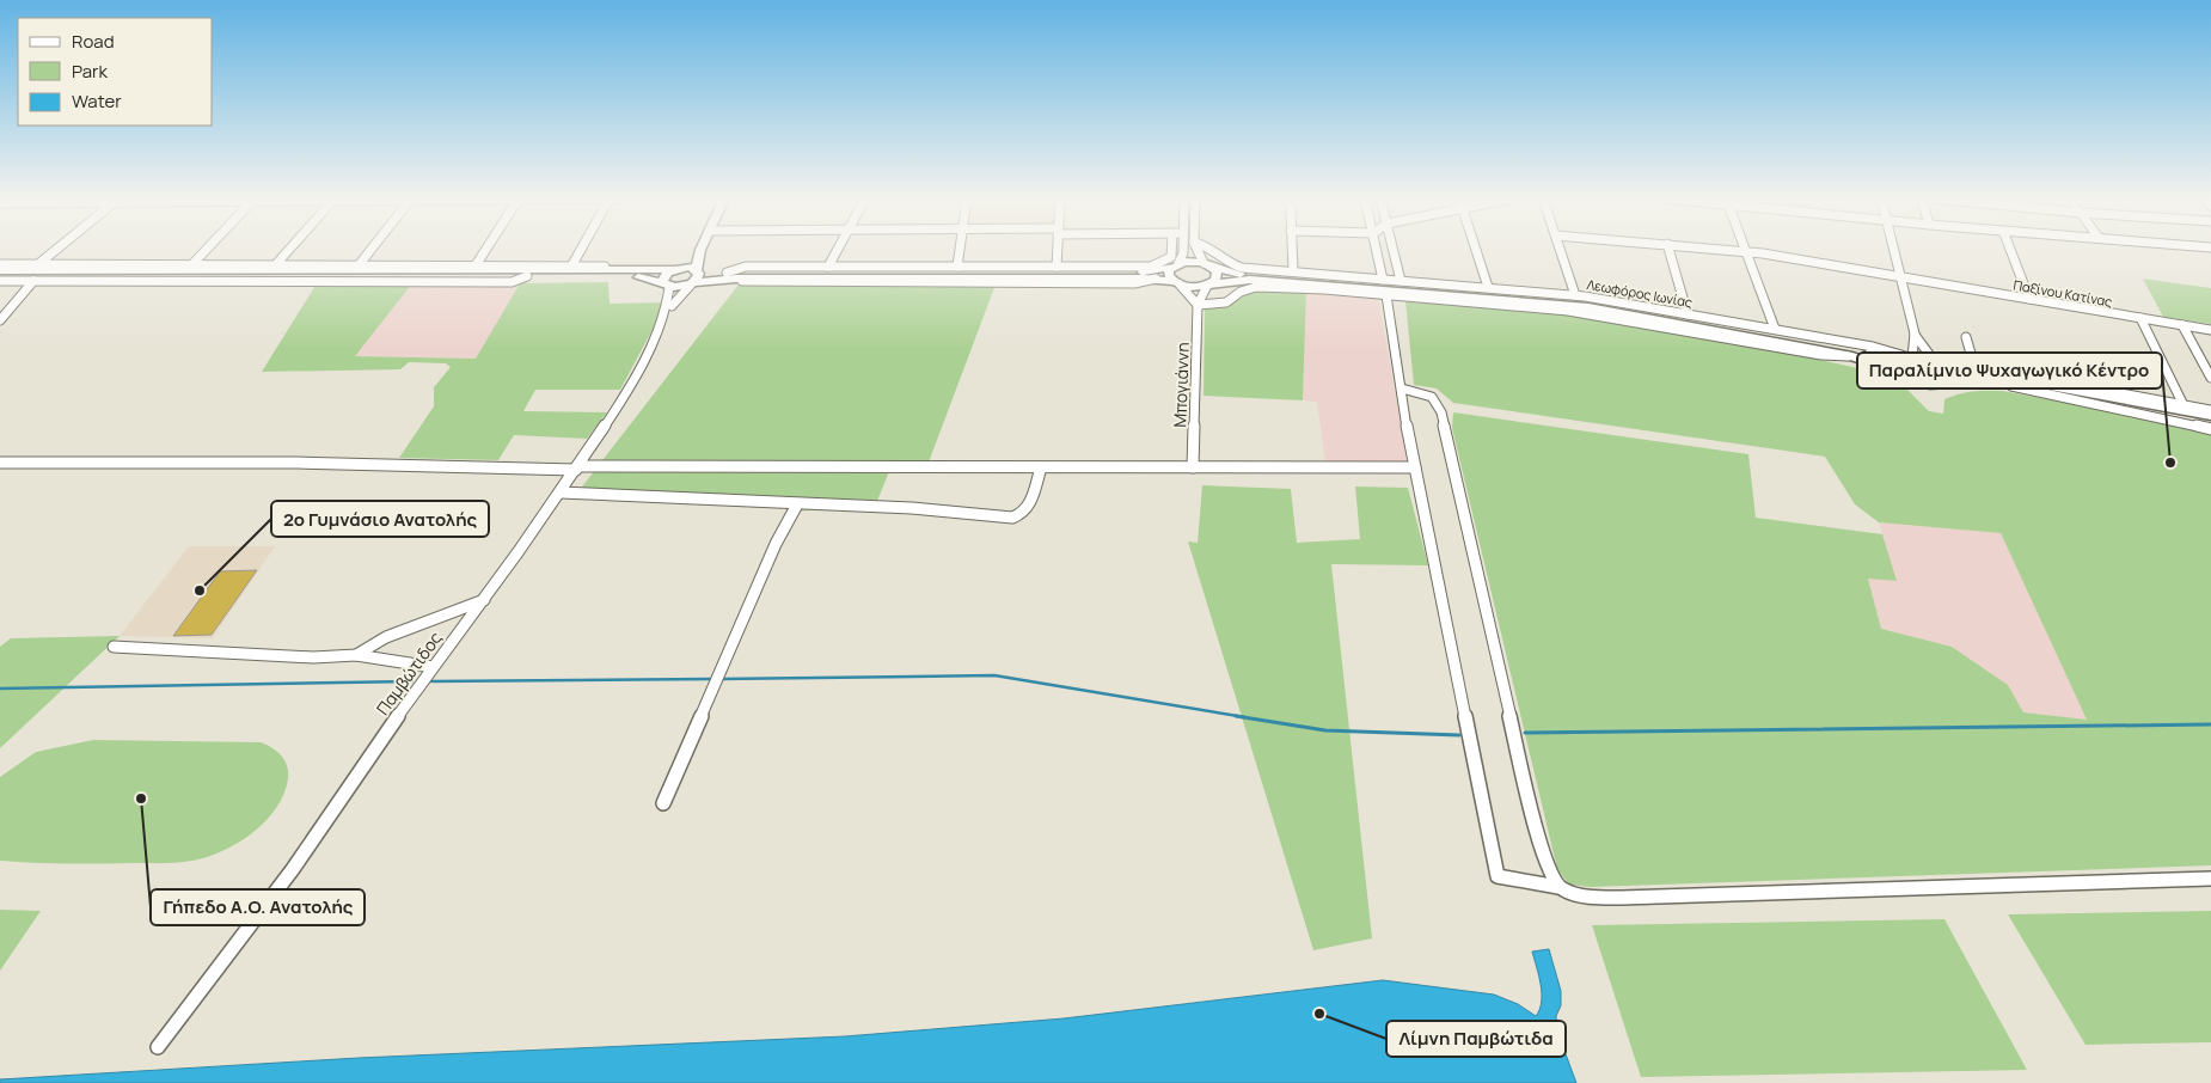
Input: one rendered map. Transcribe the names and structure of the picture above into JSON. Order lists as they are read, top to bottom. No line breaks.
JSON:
{"streets":{"street":["Λεωφόρος Ιωνίας","Παξίνου Κατίνας","Μπογιάννη","Παμβώτιδος"]},"crossings":[["Λεωφόρος Ιωνίας","Μπογιάννη"],["Λεωφόρος Ιωνίας","Παμβώτιδος"]],"places":["Παραλίμνιο Ψυχαγωγικό Κέντρο","2ο Γυμνάσιο Ανατολής","Γήπεδο Α.Ο. Ανατολής","Λίμνη Παμβώτιδα"],"legend":["Road","Park","Water"]}
